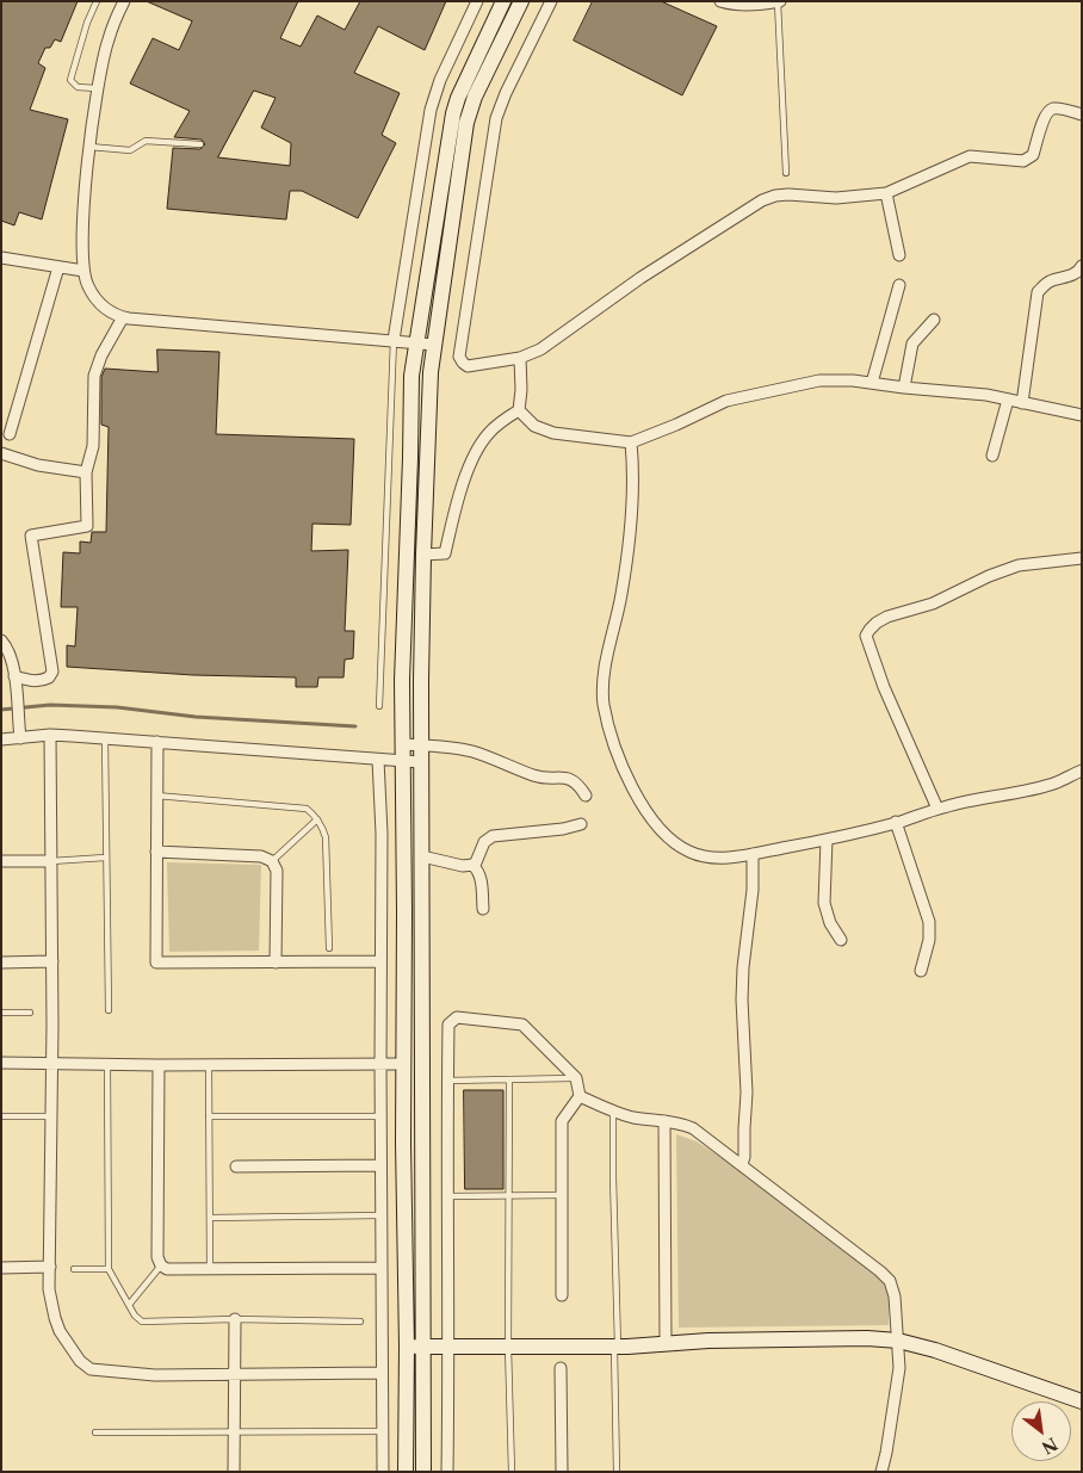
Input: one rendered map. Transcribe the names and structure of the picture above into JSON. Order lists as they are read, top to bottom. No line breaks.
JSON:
{"north":"bottom right"}
